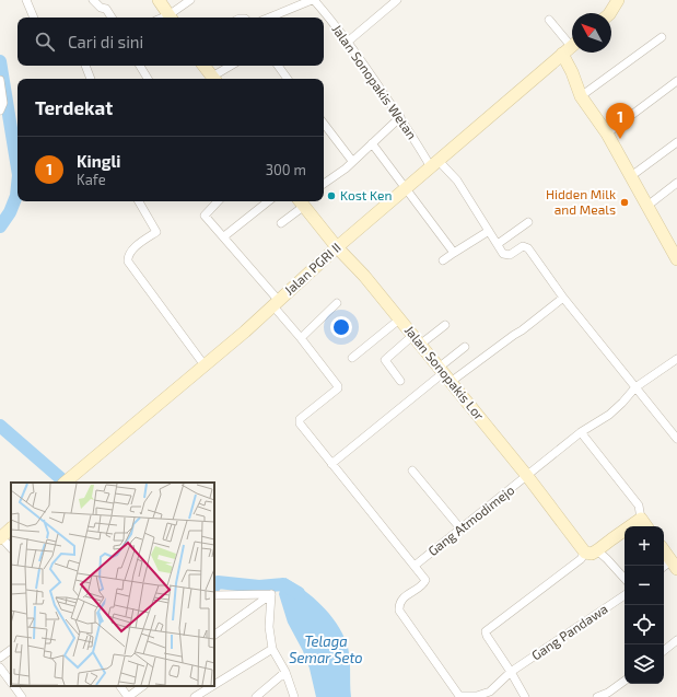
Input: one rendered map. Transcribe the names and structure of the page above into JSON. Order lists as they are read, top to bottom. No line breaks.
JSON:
{"streets":{"street":["Jalan Sonopakis Wetan","Jalan PGRI II","Jalan Sonopakis Lor","Gang Atmodimejo","Gang Pandawa"]},"crossings":[["Jalan Sonopakis Wetan","Jalan PGRI II"],["Jalan PGRI II","Jalan Sonopakis Lor"],["Jalan Sonopakis Lor","Gang Atmodimejo"],["Gang Atmodimejo","Gang Pandawa"]],"water":["Telaga Semar Seto"],"places":["Kost Ken","Hidden Milk and Meals"],"north":"top left","page":{"search":"Cari di sini","heading":"Terdekat","pins":"1","list":[{"mark":"1","name":"Kingli","note":"Kafe","value":"300 m"}],"map_buttons":["+","−"]}}
